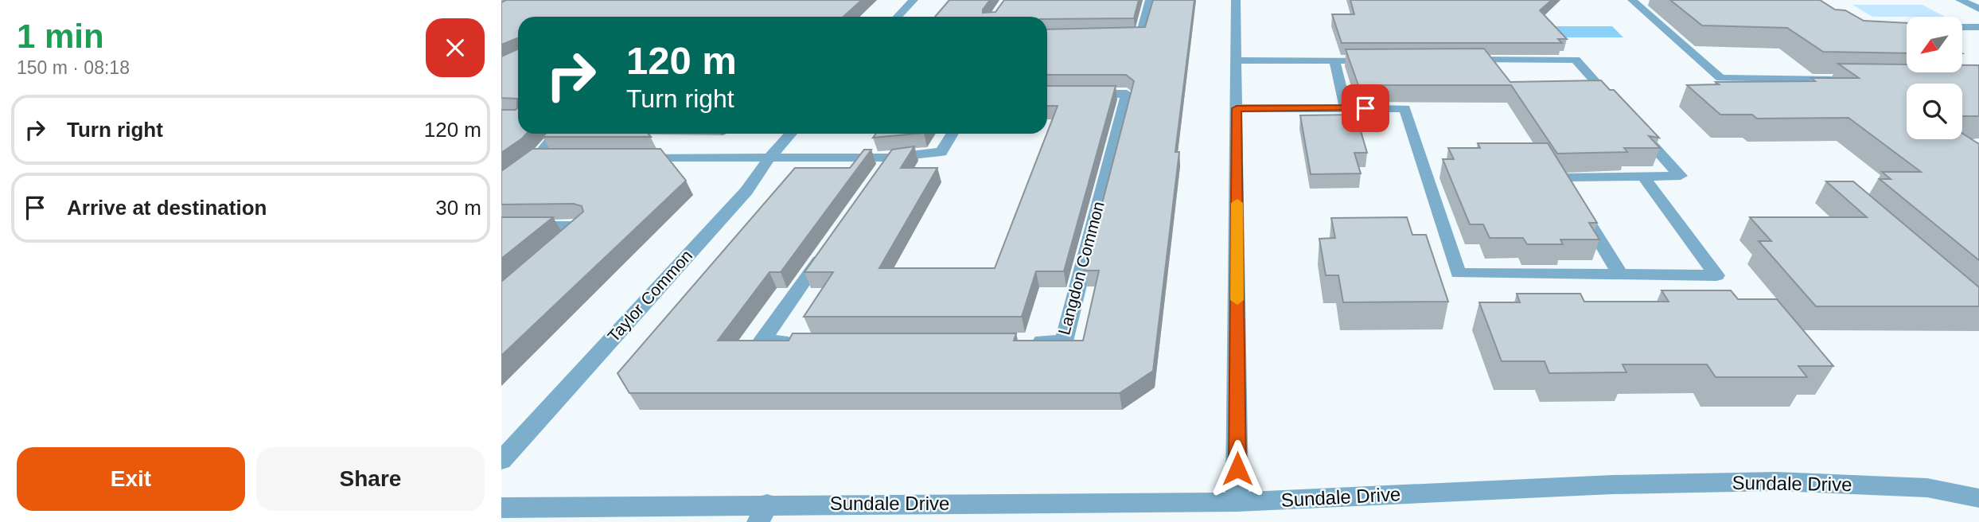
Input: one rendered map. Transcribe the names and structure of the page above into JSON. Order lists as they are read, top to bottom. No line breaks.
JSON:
{"streets":{"street":["Langdon Common","Taylor Common","Sundale Drive"]},"north":"bottom left","page":{"heading":["1 min","150 m · 08:18"],"turn":["120 m","Turn right"],"list":[{"name":"Turn right","value":"120 m"},{"name":"Arrive at destination","value":"30 m"}],"buttons":["Exit","Share"]}}
